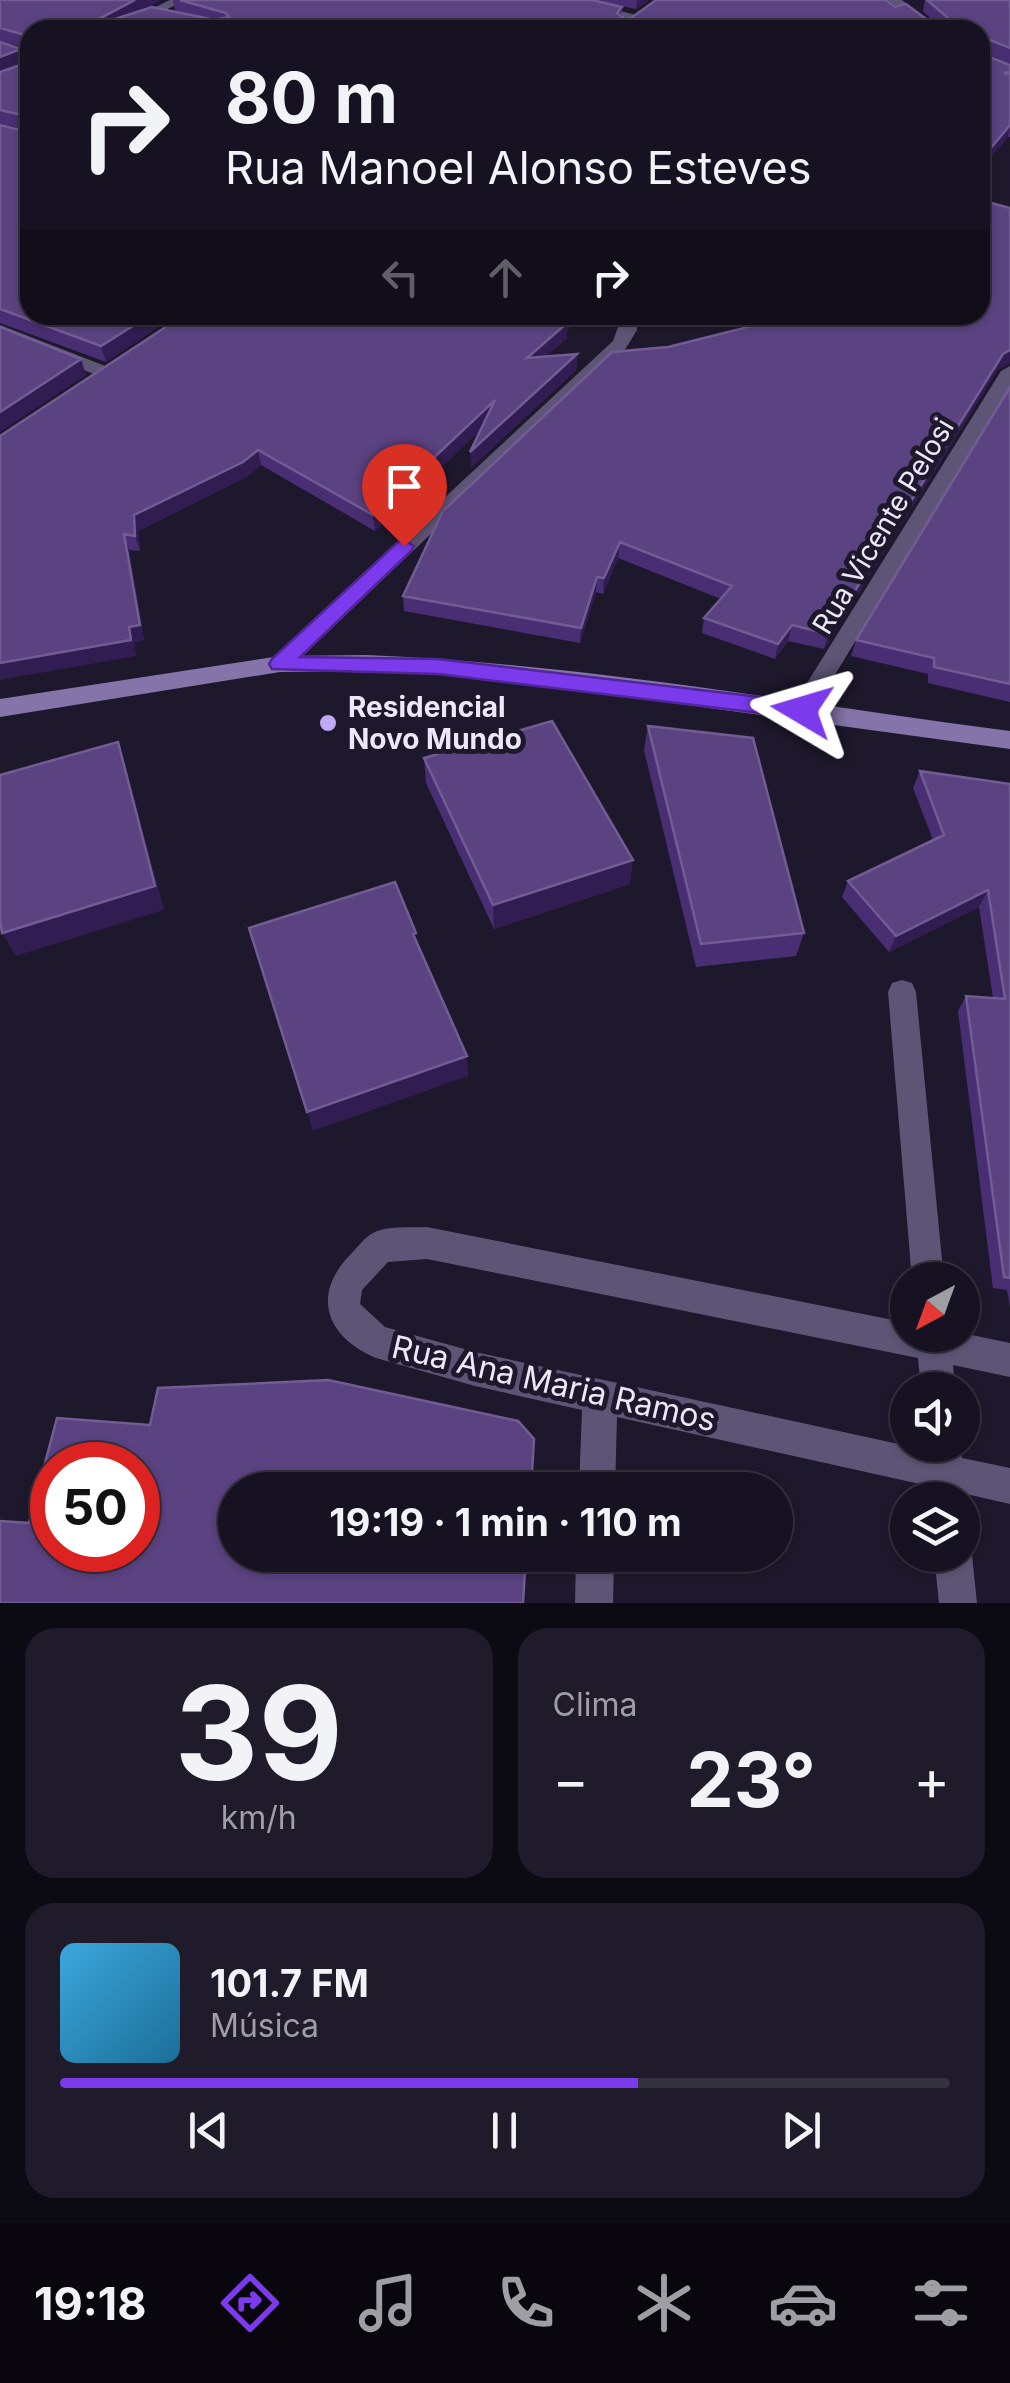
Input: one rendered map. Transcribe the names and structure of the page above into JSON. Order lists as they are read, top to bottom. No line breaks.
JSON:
{"streets":{"street":["Rua Vicente Pelosi","Rua Ana Maria Ramos"]},"places":["Residencial Novo Mundo"],"north":"bottom left","page":{"turn":["80 m","Rua Manoel Alonso Esteves"],"limit":"50","trip":"19:19 · 1 min · 110 m","tile":[["39","km/h"],"Clima"],"heat":["−","23°","+"],"song":["101.7 FM","Música"],"tabs":"19:18"}}
